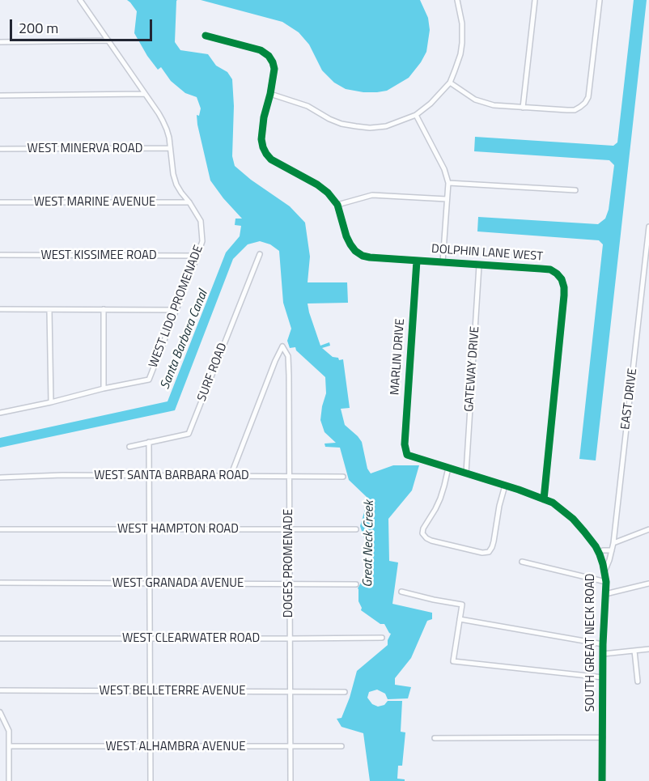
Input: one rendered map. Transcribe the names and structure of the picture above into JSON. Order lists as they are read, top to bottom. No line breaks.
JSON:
{"streets":{"street":["WEST MINERVA ROAD","WEST MARINE AVENUE","DOLPHIN LANE WEST","WEST KISSIMEE ROAD","WEST LIDO PROMENADE","MARLIN DRIVE","GATEWAY DRIVE","SURF ROAD","EAST DRIVE","WEST SANTA BARBARA ROAD","WEST HAMPTON ROAD","DOGES PROMENADE","WEST GRANADA AVENUE","WEST CLEARWATER ROAD","SOUTH GREAT NECK ROAD","WEST BELLETERRE AVENUE","WEST ALHAMBRA AVENUE"]},"crossings":[["WEST MINERVA ROAD","WEST LIDO PROMENADE"],["WEST MARINE AVENUE","WEST LIDO PROMENADE"],["DOLPHIN LANE WEST","MARLIN DRIVE"],["DOLPHIN LANE WEST","GATEWAY DRIVE"],["DOLPHIN LANE WEST","SOUTH GREAT NECK ROAD"],["WEST KISSIMEE ROAD","WEST LIDO PROMENADE"],["MARLIN DRIVE","SOUTH GREAT NECK ROAD"],["GATEWAY DRIVE","SOUTH GREAT NECK ROAD"],["EAST DRIVE","SOUTH GREAT NECK ROAD"],["WEST SANTA BARBARA ROAD","DOGES PROMENADE"],["WEST HAMPTON ROAD","DOGES PROMENADE"],["DOGES PROMENADE","WEST GRANADA AVENUE"],["DOGES PROMENADE","WEST CLEARWATER ROAD"],["DOGES PROMENADE","WEST BELLETERRE AVENUE"],["DOGES PROMENADE","WEST ALHAMBRA AVENUE"]],"water":["Santa Barbara Canal","Great Neck Creek"],"scale_bar":"200 m"}
